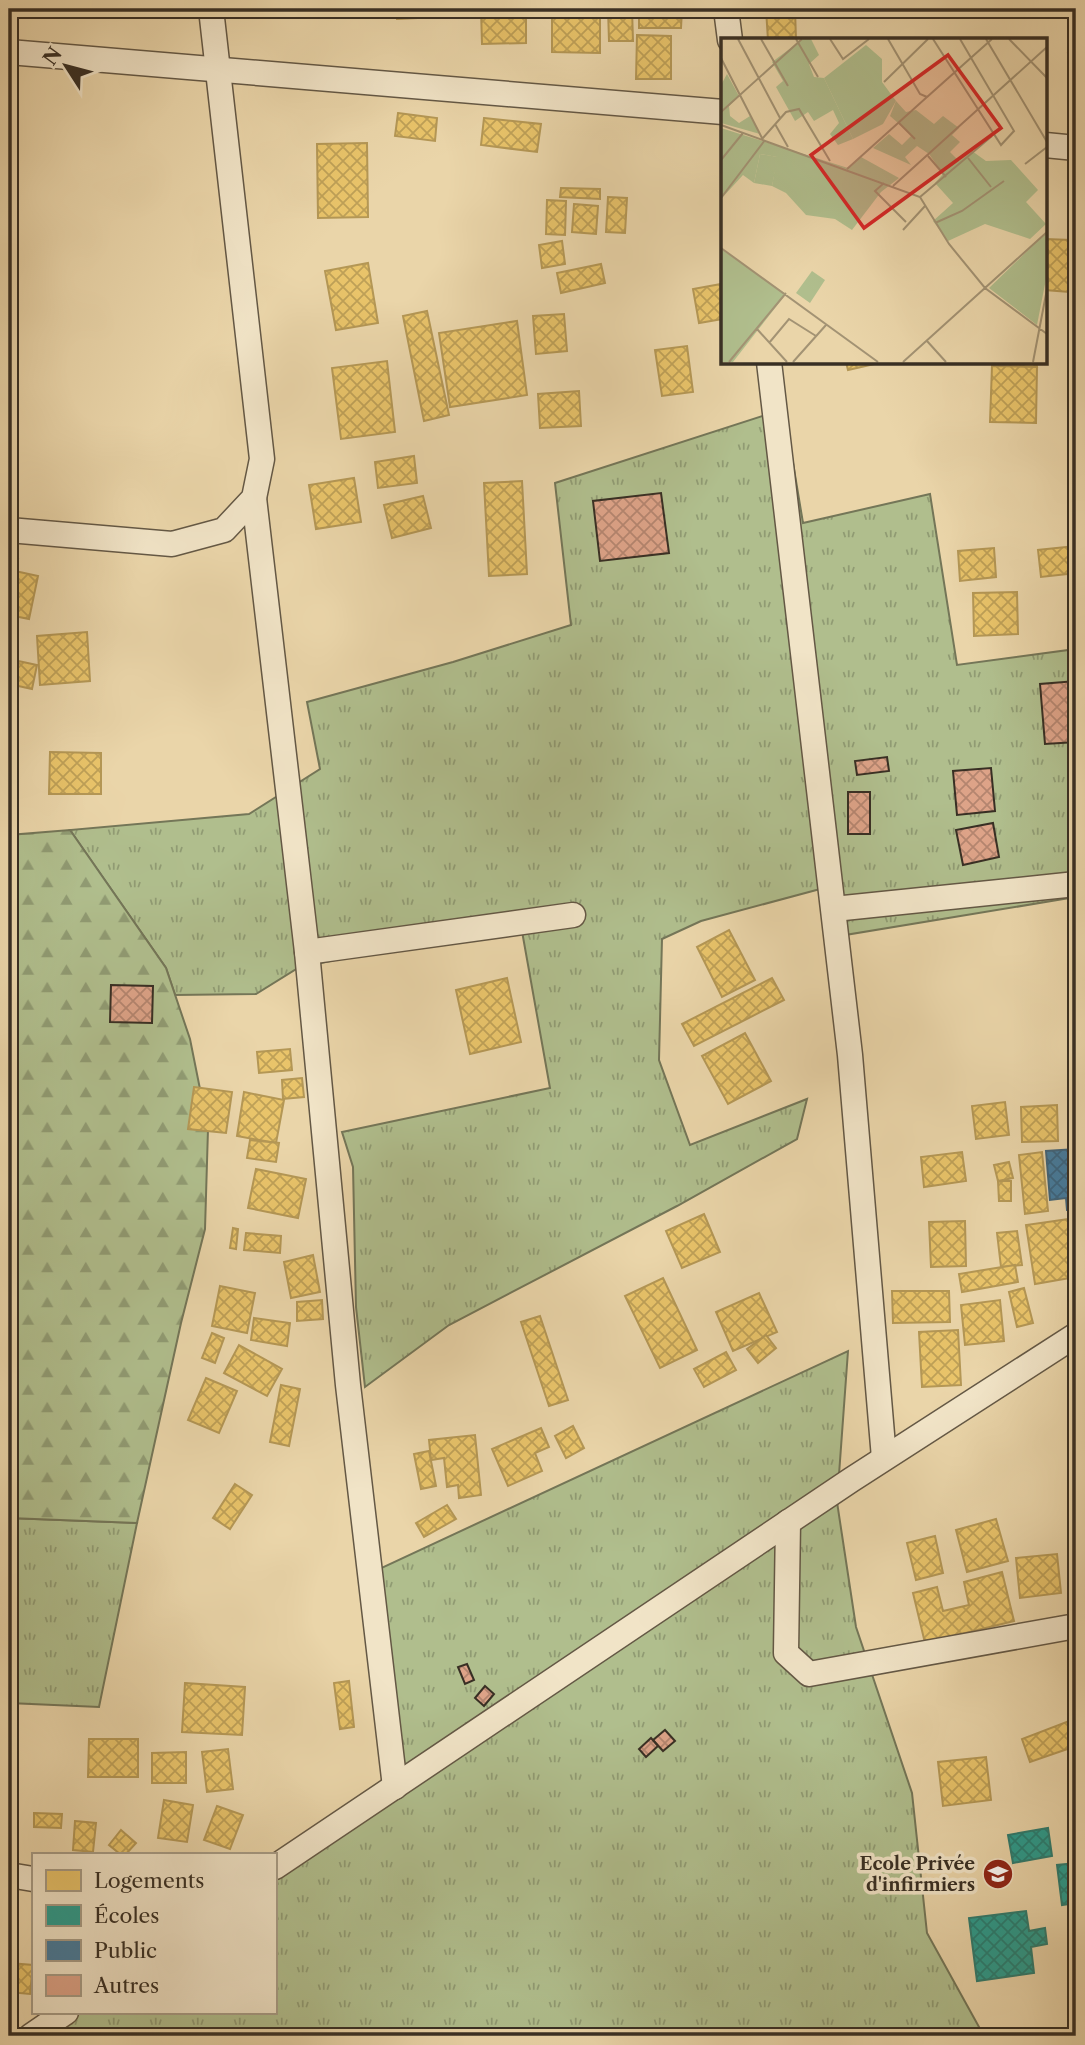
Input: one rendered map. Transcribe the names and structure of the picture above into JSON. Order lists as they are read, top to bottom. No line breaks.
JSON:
{"places":{"school or university":["Ecole Privée d'infirmiers"]},"legend":["Logements","Écoles","Public","Autres"],"north":"top left"}
